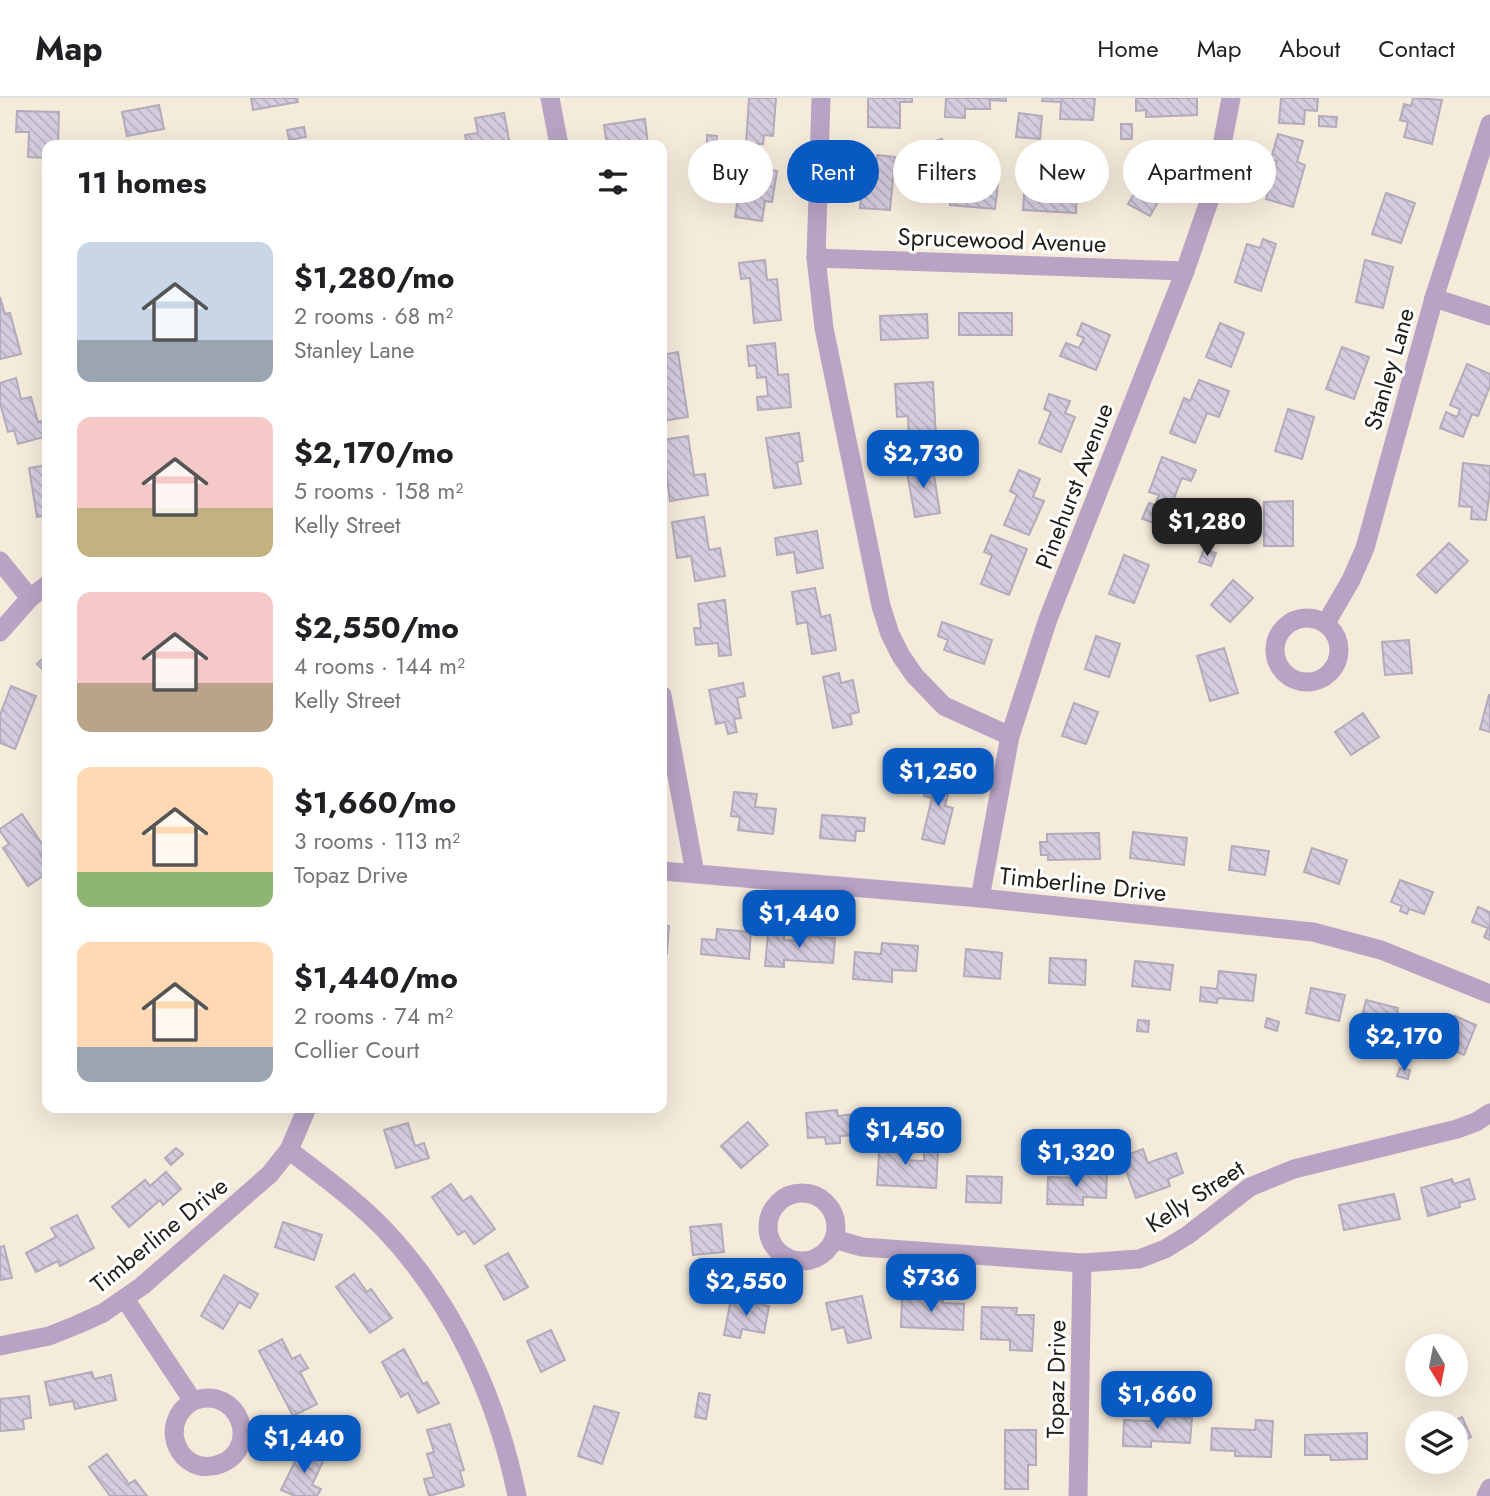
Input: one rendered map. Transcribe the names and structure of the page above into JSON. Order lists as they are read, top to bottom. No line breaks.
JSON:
{"streets":{"street":["Sprucewood Avenue","Stanley Lane","Pinehurst Avenue","Timberline Drive","Kelly Street","Topaz Drive"]},"crossings":[["Sprucewood Avenue","Pinehurst Avenue"],["Pinehurst Avenue","Timberline Drive"],["Kelly Street","Topaz Drive"]],"north":"bottom","page":{"header":"Map","nav":["Home","Map","About","Contact"],"chip":["Buy","Rent","Filters","New","Apartment"],"heading":"11 homes","list":[{"name":"$1,280/mo","note":"2 rooms · 68 m² · Stanley Lane"},{"name":"$2,170/mo","note":"5 rooms · 158 m² · Kelly Street"},{"name":"$2,550/mo","note":"4 rooms · 144 m² · Kelly Street"},{"name":"$1,660/mo","note":"3 rooms · 113 m² · Topaz Drive"},{"name":"$1,440/mo","note":"2 rooms · 74 m² · Collier Court"}],"price":["$2,730","$1,280","$1,250","$1,440","$2,170","$1,450","$1,320","$736","$2,550","$1,660","$1,440"]}}
